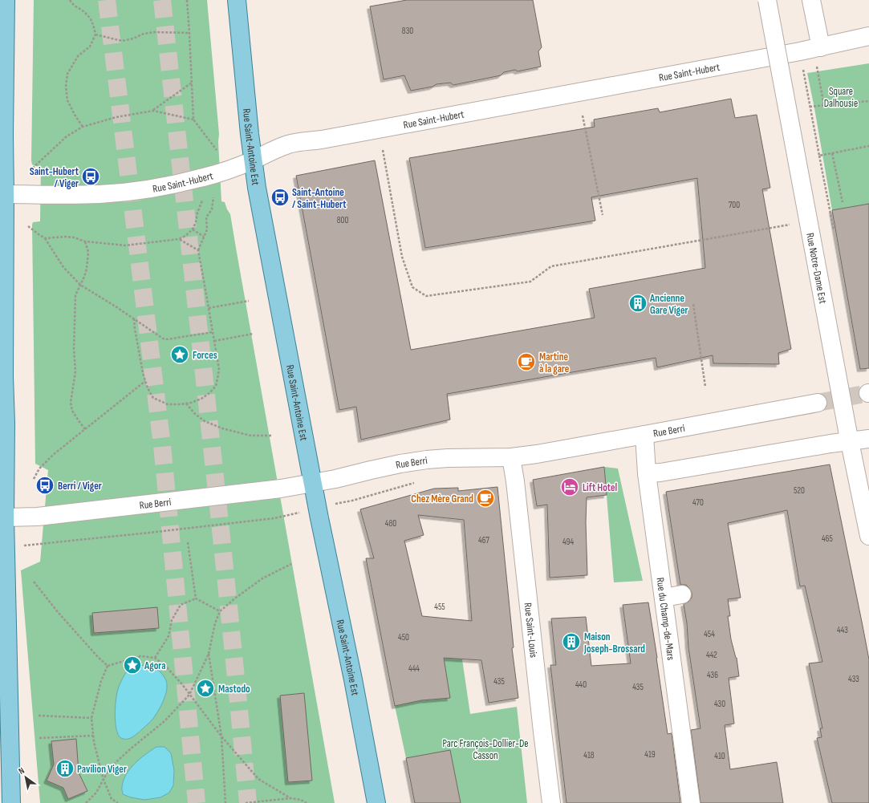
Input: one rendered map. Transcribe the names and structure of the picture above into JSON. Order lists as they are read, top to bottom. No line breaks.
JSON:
{"streets":{"main road":["Rue Saint-Antoine Est"],"street":["Rue Saint-Hubert","Rue Notre-Dame Est","Rue Berri","Rue du Champ-de-Mars","Rue Saint-Louis"]},"crossings":[["Rue Saint-Hubert","Rue Saint-Antoine Est"],["Rue Saint-Antoine Est","Rue Berri"],["Rue Berri","Rue du Champ-de-Mars"],["Rue Berri","Rue Saint-Louis"]],"parks":["Square Dalhousie","Parc François-Dollier-De Casson"],"places":{"bus stop":["Saint-Hubert / Viger","Saint-Antoine / Saint-Hubert","Berri / Viger"],"building":["Ancienne Gare Viger","Maison Joseph-Brossard","Pavilion Viger"],"place":["Forces","Agora","Mastodo"],"cafe":["Martine à la gare","Chez Mère Grand"],"hotel":["Lift Hotel"]},"house_numbers":["830","700","800","520","470","480","465","467","494","455","443","454","450","442","444","436","433","435","440","435","430","419","418","410"],"north":"top left"}
